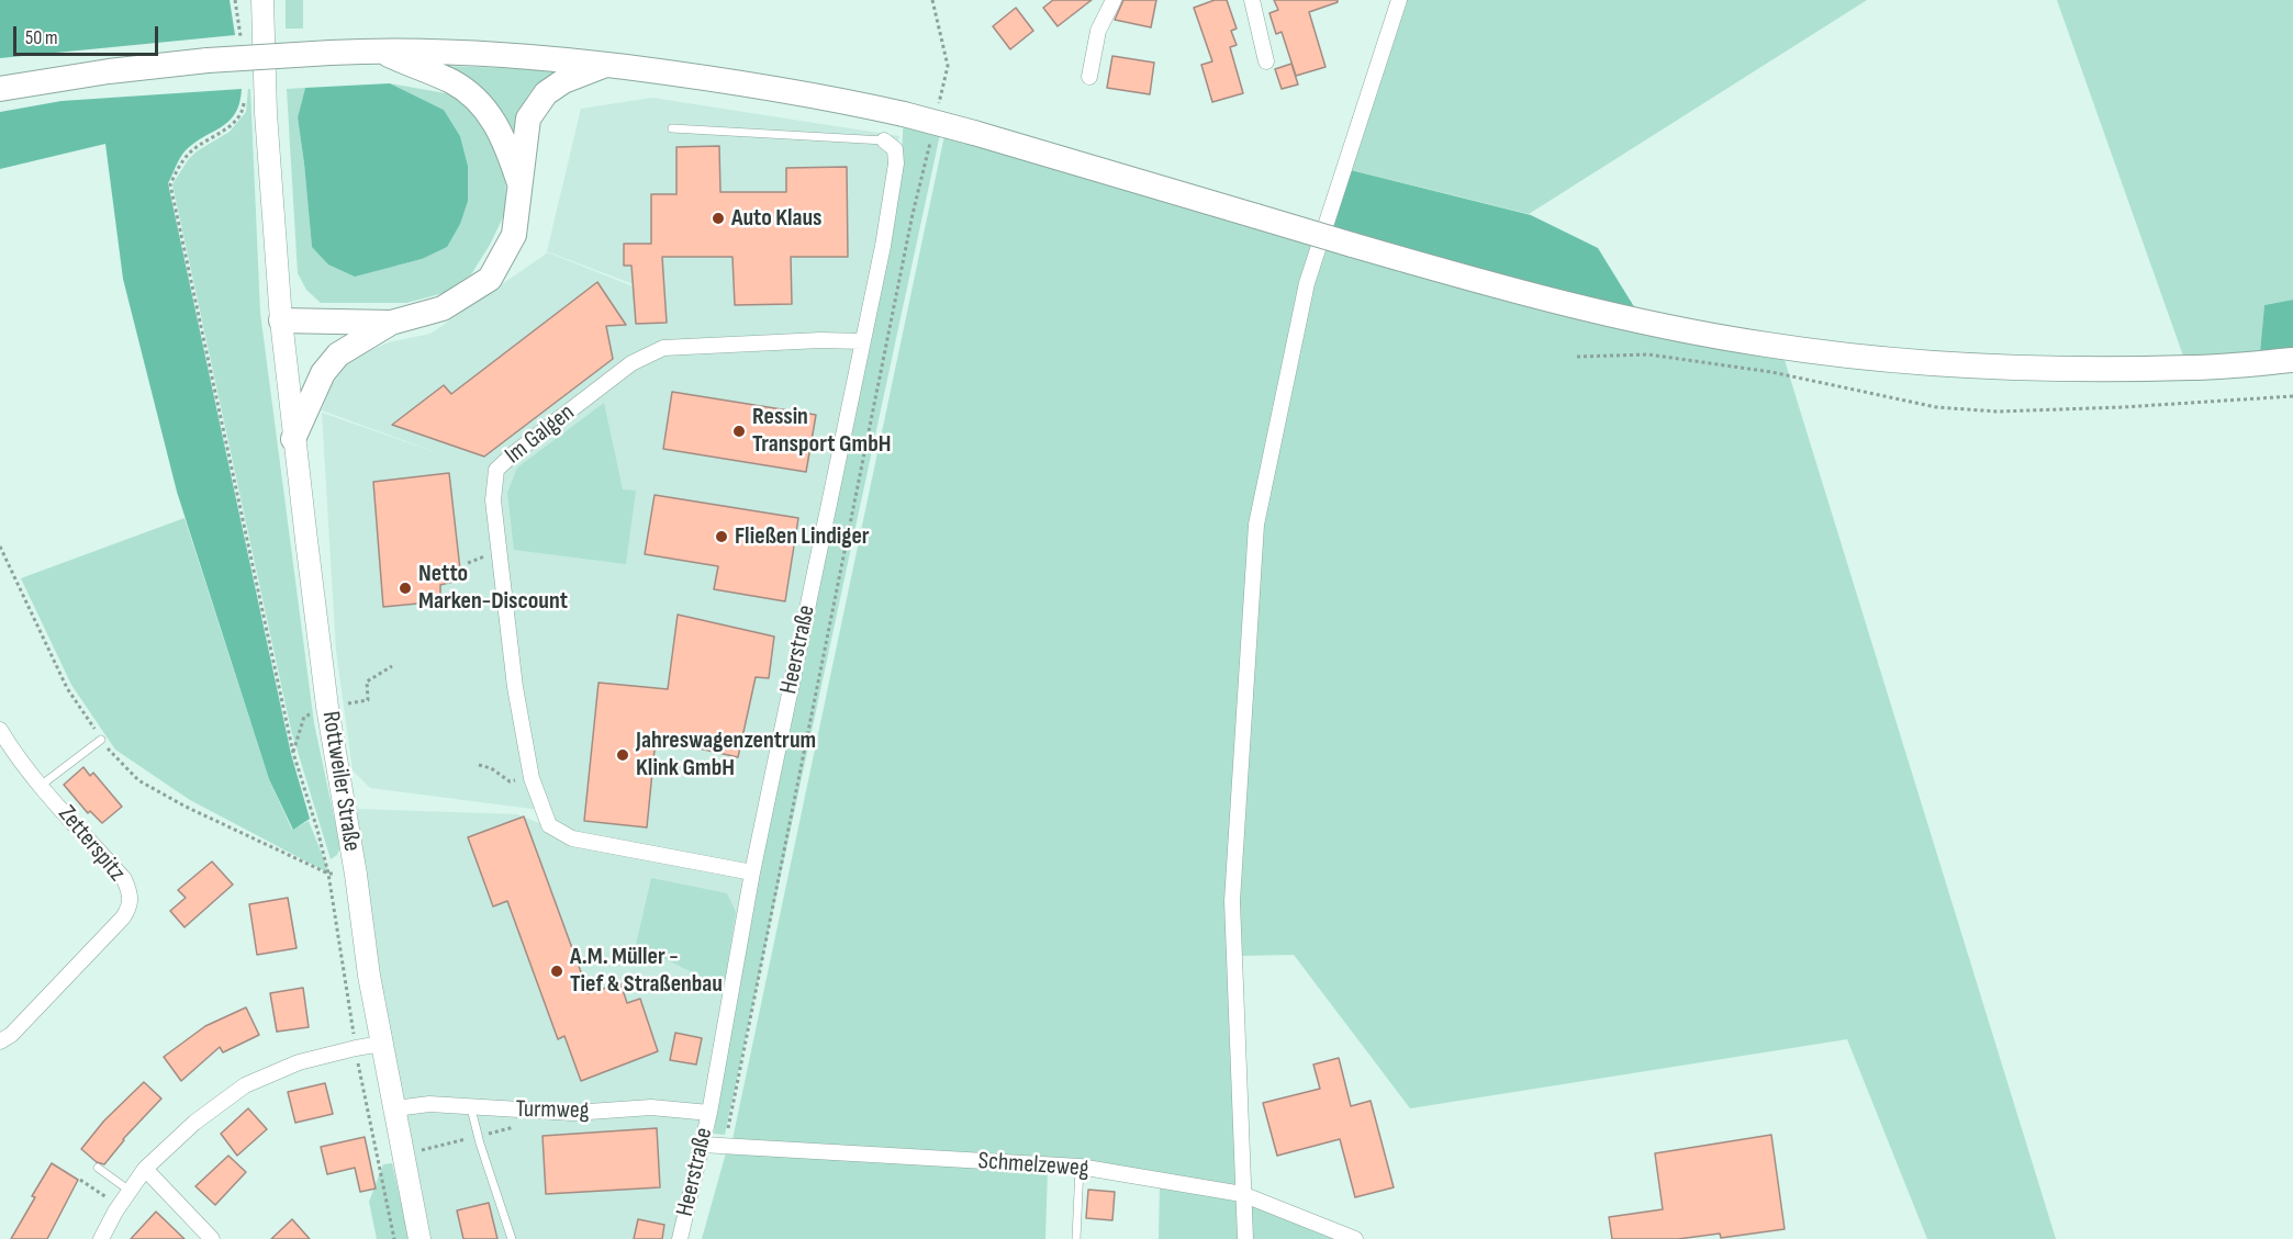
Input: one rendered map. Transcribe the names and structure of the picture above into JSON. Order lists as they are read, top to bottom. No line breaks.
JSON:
{"streets":{"street":["Im Galgen","Heerstraße","Rottweiler Straße","Zetterspitz","Turmweg","Schmelzeweg"]},"crossings":[["Im Galgen","Heerstraße"],["Heerstraße","Turmweg"],["Heerstraße","Schmelzeweg"],["Rottweiler Straße","Turmweg"]],"places":["Auto Klaus","Ressin Transport GmbH","Fließen Lindiger","Netto Marken-Discount","Jahreswagenzentrum Klink GmbH","A.M. Müller - Tief & Straßenbau"],"scale_bar":"50 m"}
